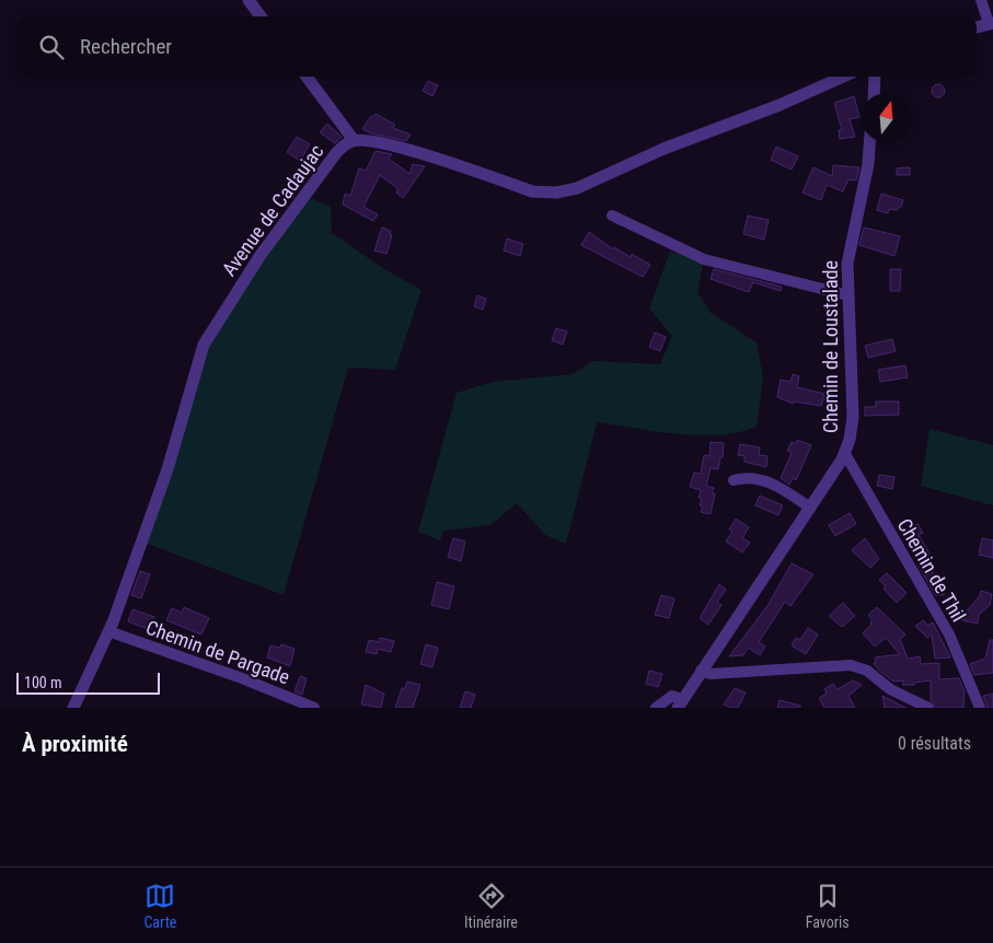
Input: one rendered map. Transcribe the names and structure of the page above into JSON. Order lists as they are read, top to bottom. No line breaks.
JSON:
{"streets":{"street":["Avenue de Cadaujac","Chemin de Loustalade","Chemin de Thil","Chemin de Pargade"]},"crossings":[["Avenue de Cadaujac","Chemin de Pargade"],["Chemin de Loustalade","Chemin de Thil"]],"scale_bar":"100 m","north":"top","page":{"search":"Rechercher","scale":"100 m","heading":["À proximité","0 résultats"],"nav":["Carte","Itinéraire","Favoris"]}}
